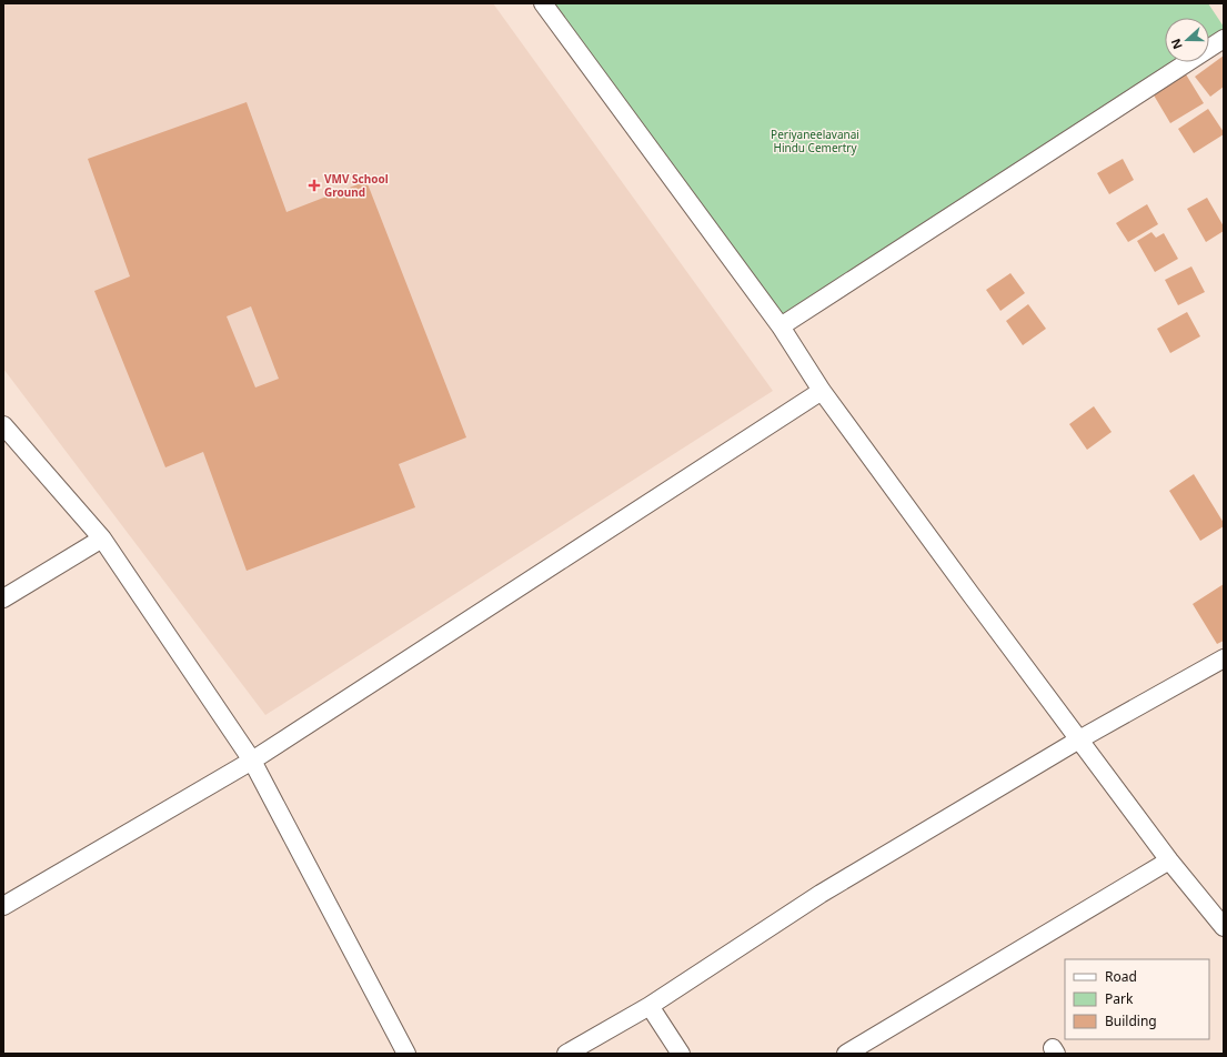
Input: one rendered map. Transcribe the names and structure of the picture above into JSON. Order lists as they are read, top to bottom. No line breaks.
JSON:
{"parks":["Periyaneelavanai Hindu Cemertry"],"places":{"health":["VMV School Ground"]},"legend":["Road","Park","Building"],"north":"left"}
